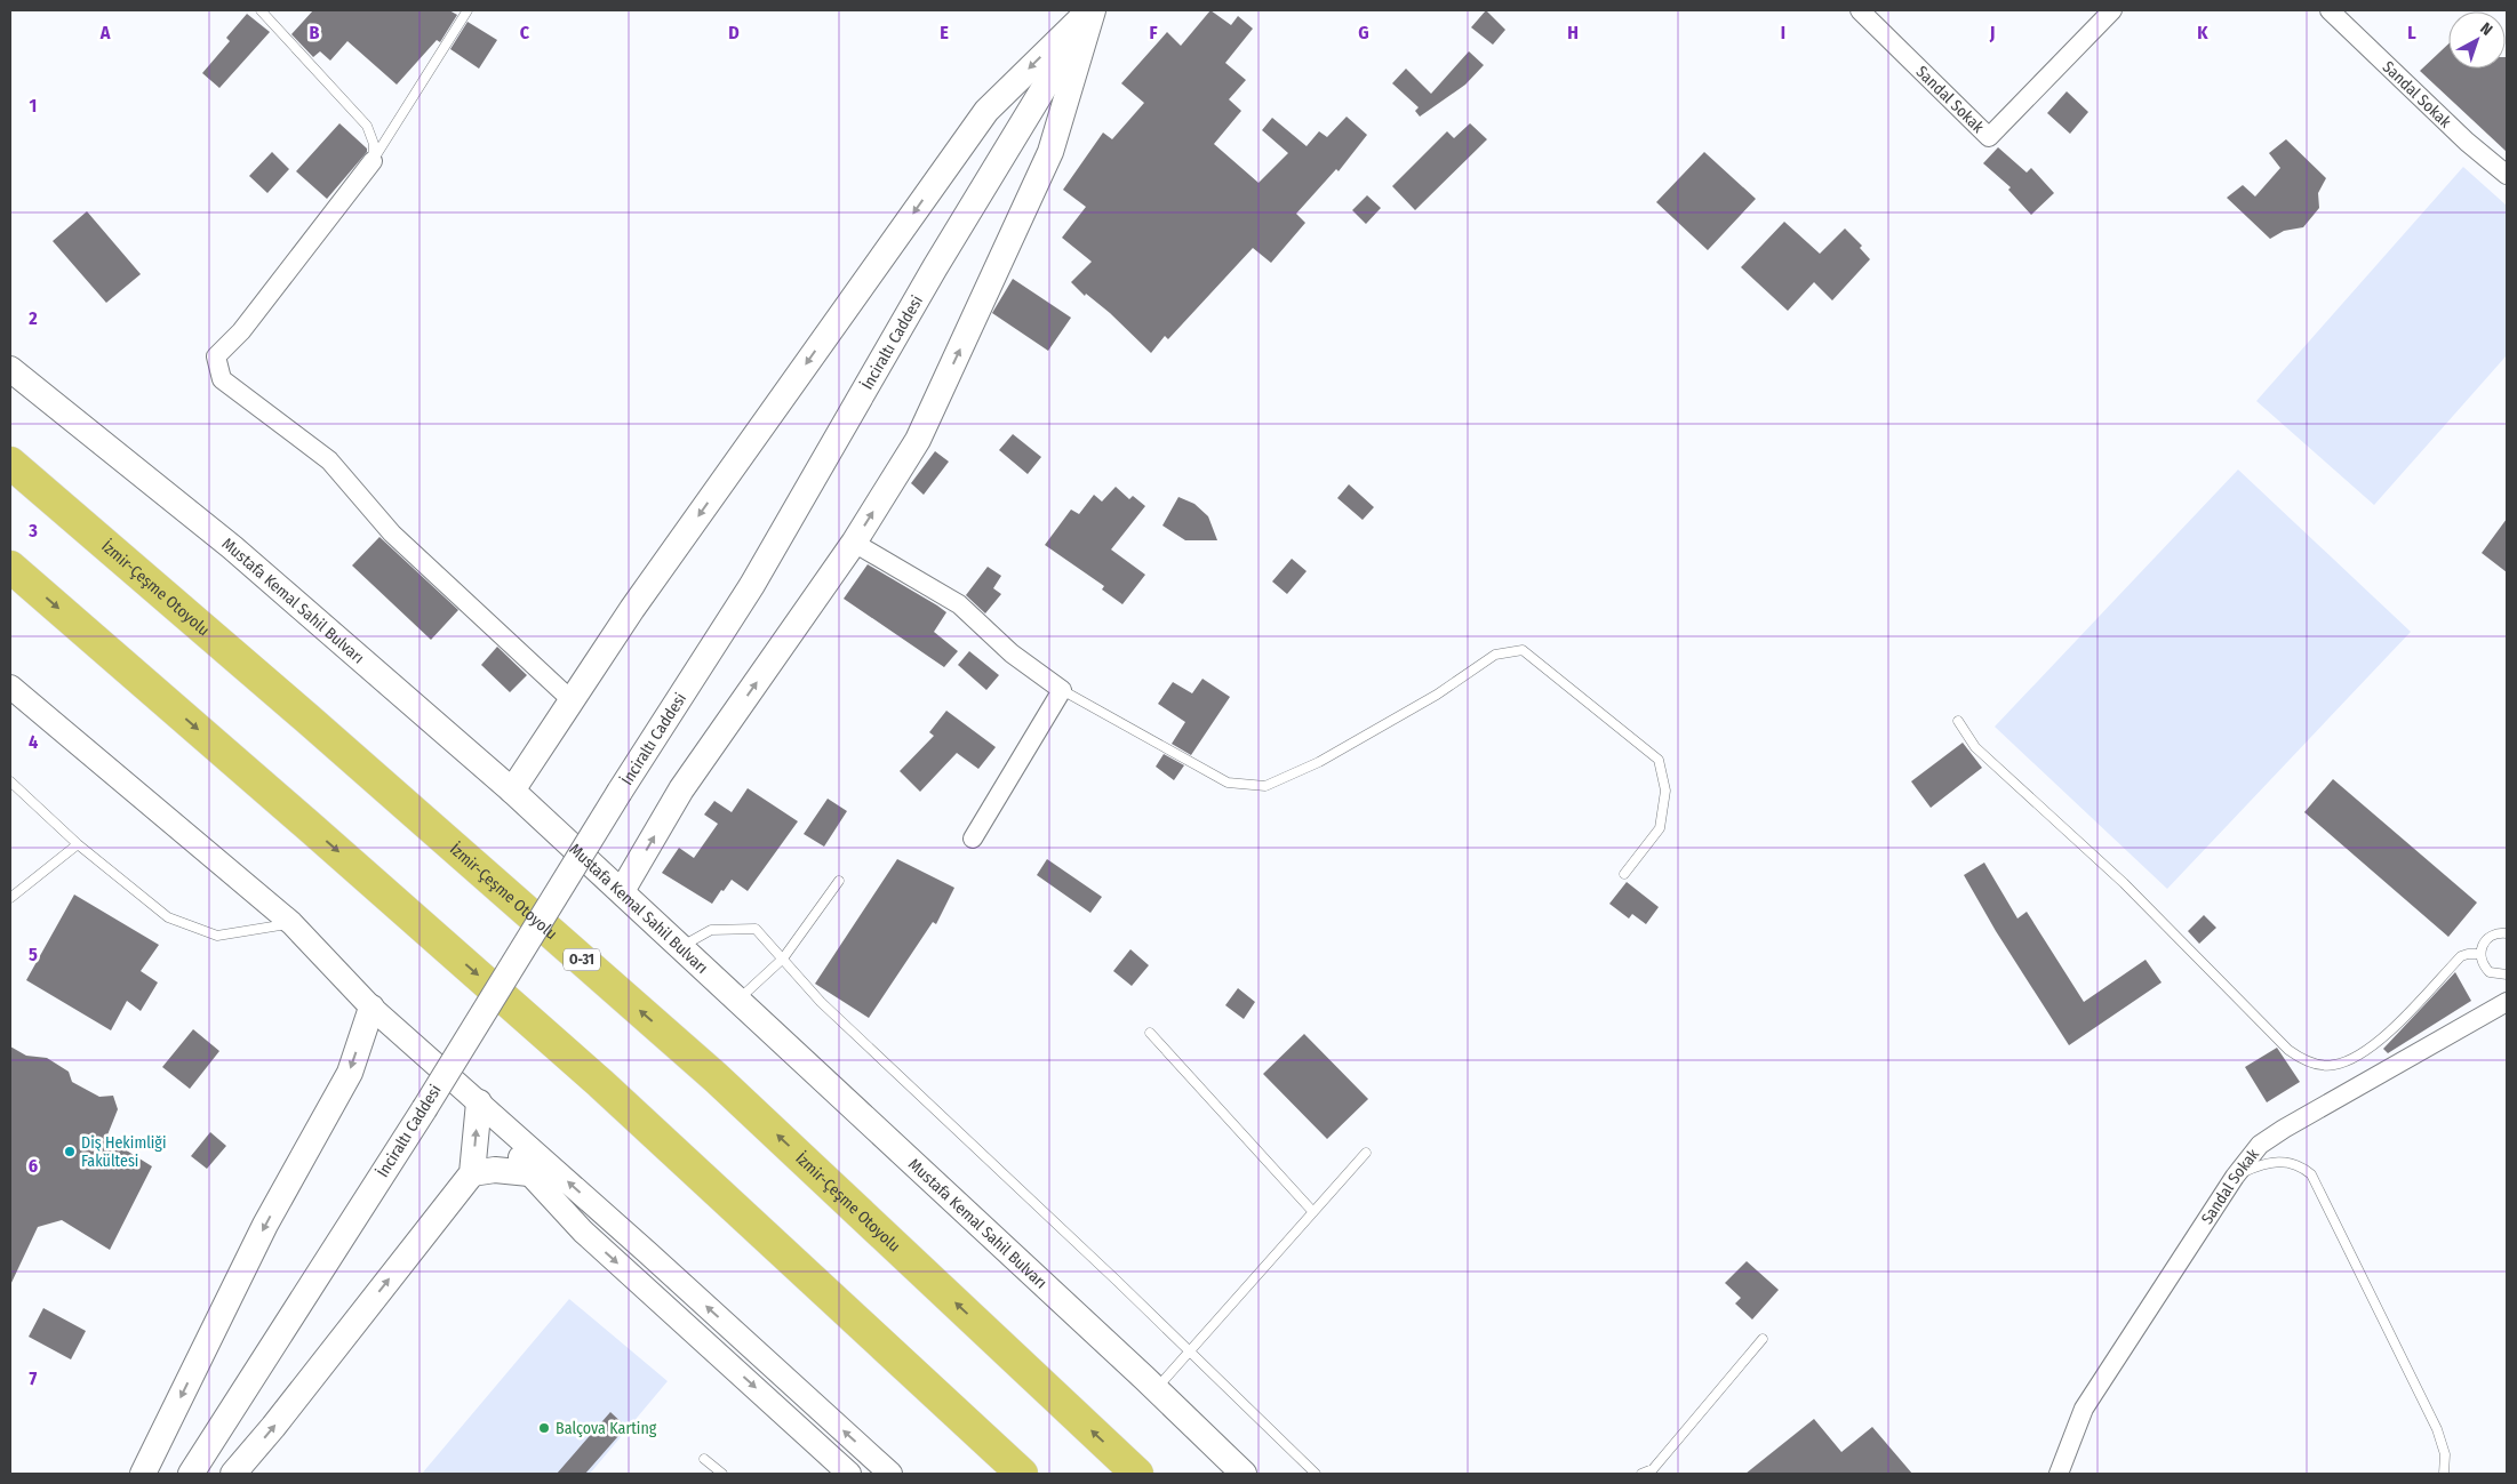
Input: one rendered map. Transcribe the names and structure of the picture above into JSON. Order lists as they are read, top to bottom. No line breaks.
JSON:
{"streets":{"highway":["İzmir-Çeşme Otoyolu","O-31"],"main road":["İnciraltı Caddesi","Mustafa Kemal Sahil Bulvarı"],"street":["Sandal Sokak"]},"places":["Diş Hekimliği Fakültesi","Balçova Karting"],"north":"top right","grid":{"columns":["A","B","C","D","E","F","G","H","I","J","K","L"],"rows":["1","2","3","4","5","6","7"]}}
